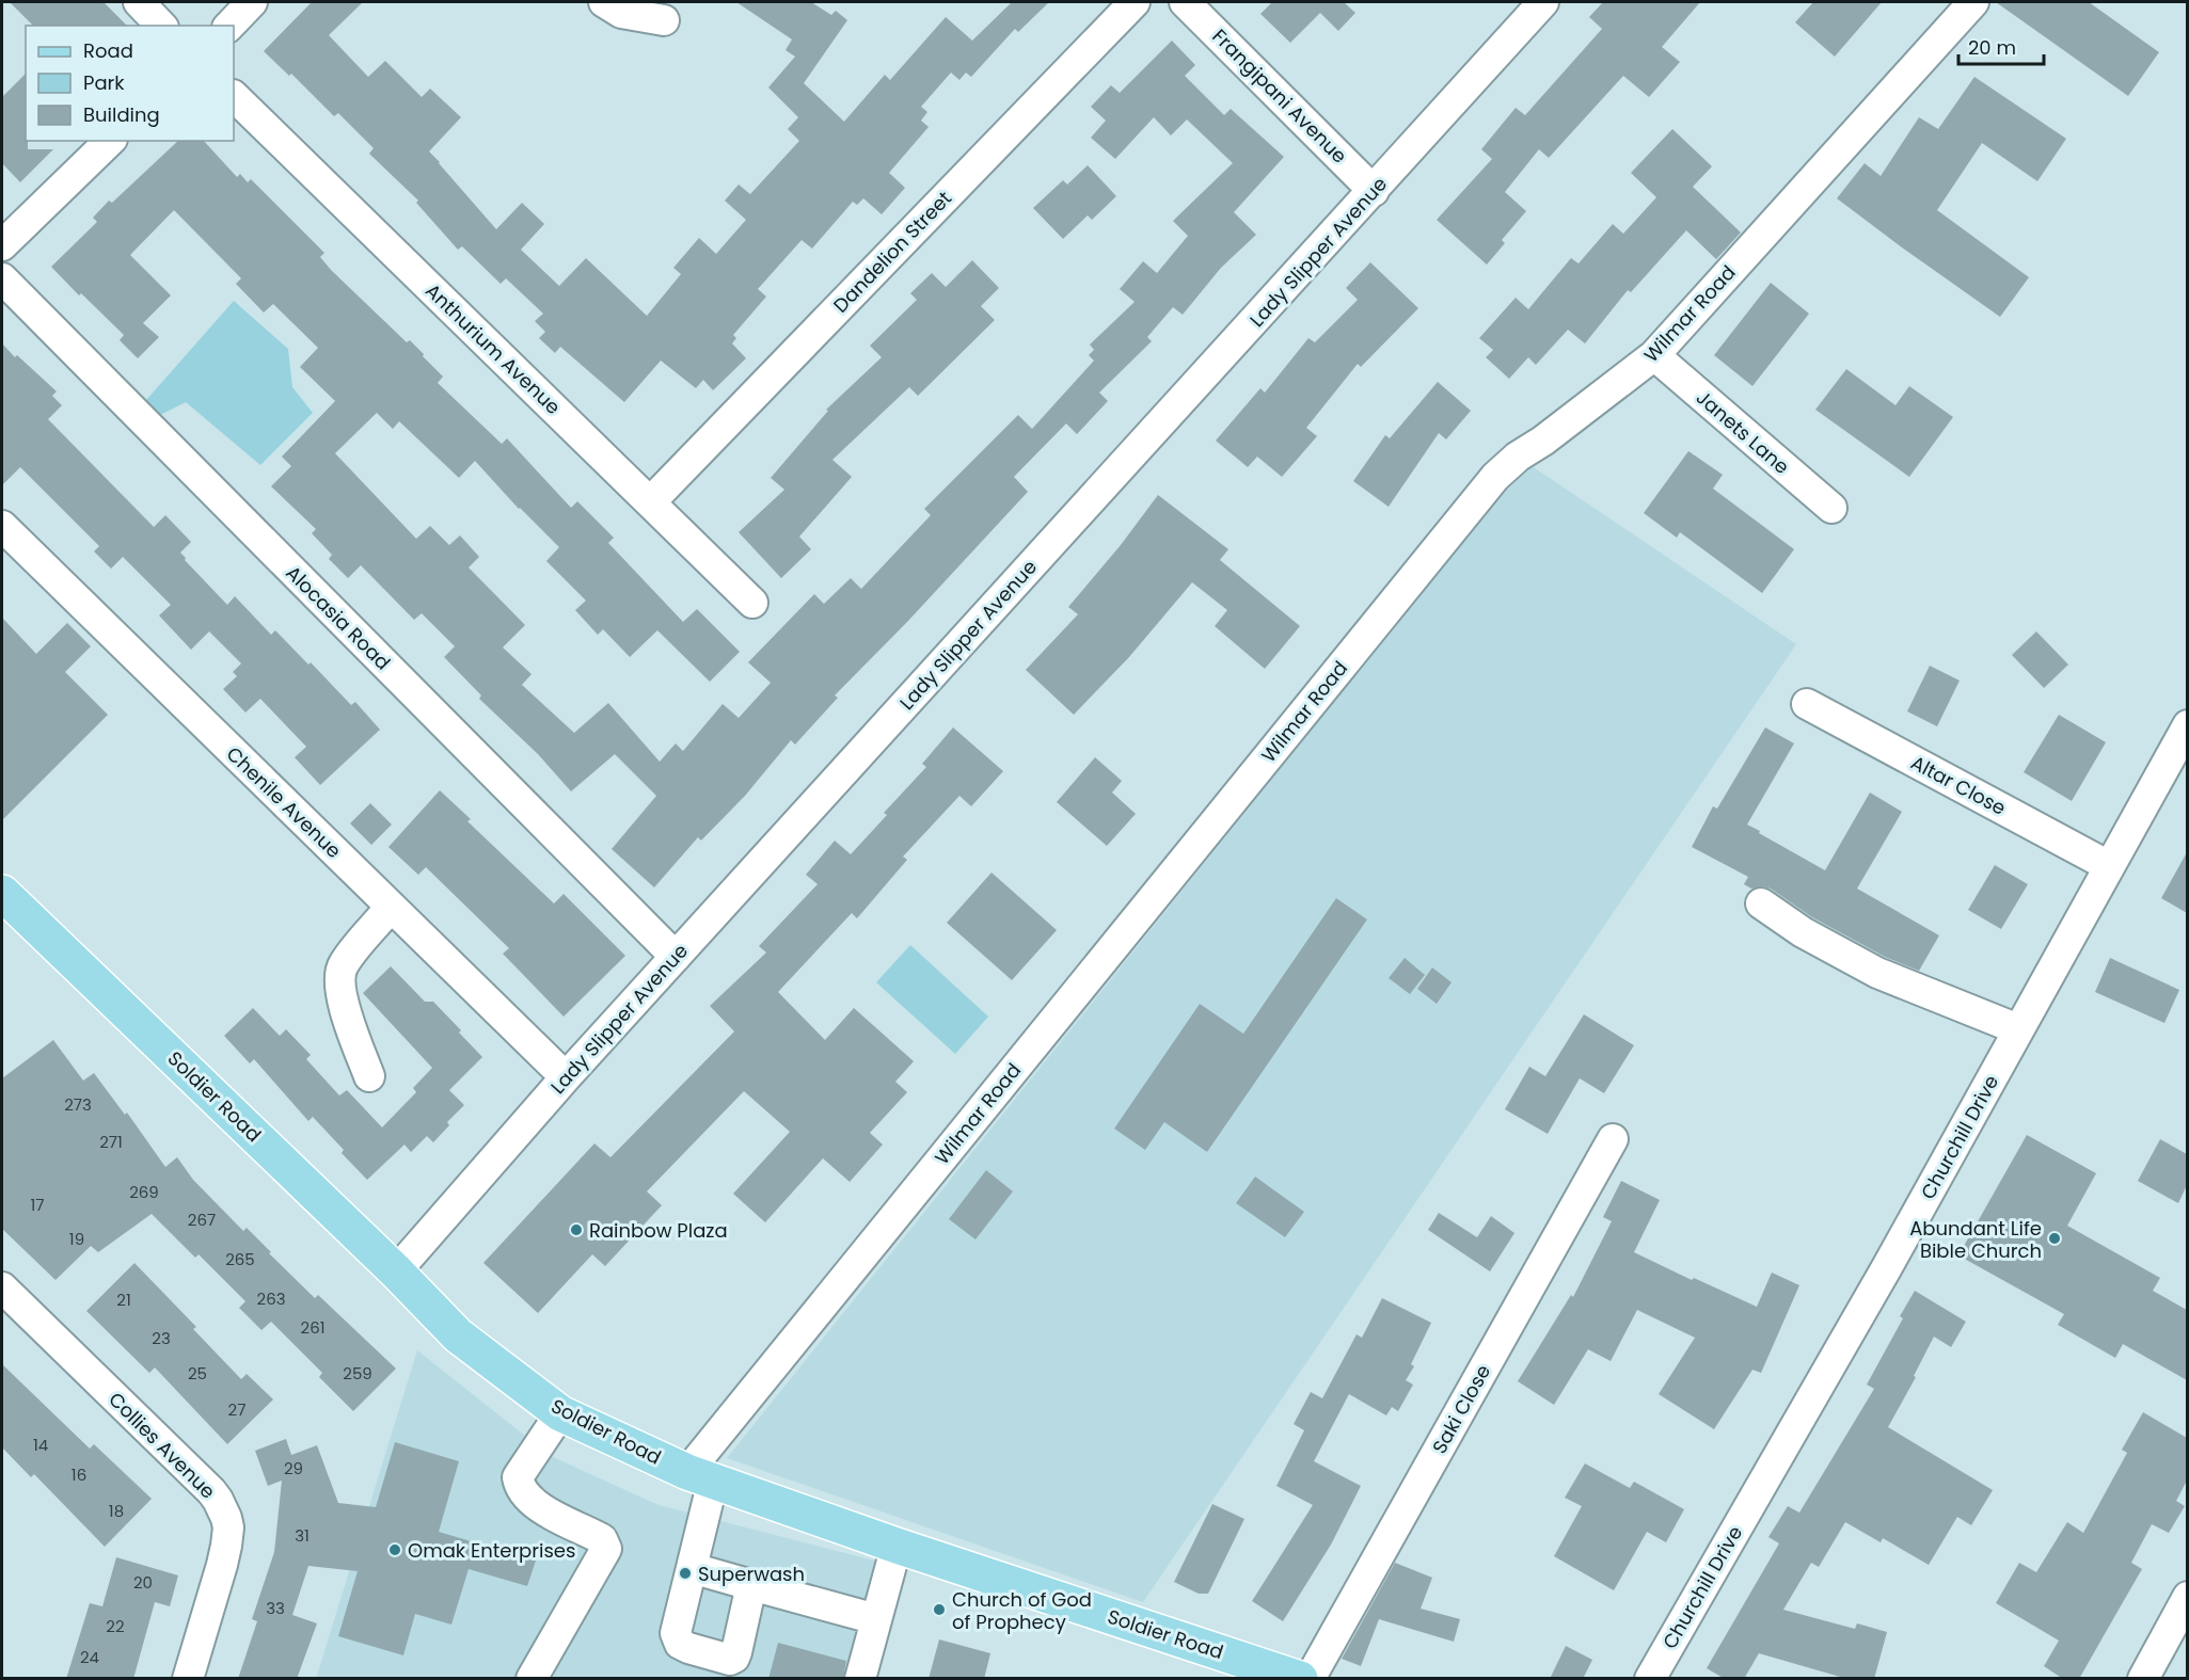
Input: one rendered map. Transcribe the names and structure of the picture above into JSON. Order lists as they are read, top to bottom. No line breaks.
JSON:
{"streets":{"main road":["Soldier Road"],"street":["Frangipani Avenue","Dandelion Street","Lady Slipper Avenue","Wilmar Road","Anthurium Avenue","Janets Lane","Alocasia Road","Altar Close","Chenile Avenue","Churchill Drive","Saki Close","Collies Avenue"]},"crossings":[["Frangipani Avenue","Lady Slipper Avenue"],["Dandelion Street","Anthurium Avenue"],["Lady Slipper Avenue","Alocasia Road"],["Lady Slipper Avenue","Chenile Avenue"],["Lady Slipper Avenue","Soldier Road"],["Wilmar Road","Janets Lane"],["Wilmar Road","Soldier Road"],["Altar Close","Churchill Drive"]],"places":["Rainbow Plaza","Abundant Life Bible Church","Omak Enterprises","Superwash","Church of God of Prophecy"],"house_numbers":["273","271","269","17","267","19","265","263","21","261","23","25","259","27","14","29","16","18","31","20","33","22","24"],"legend":["Road","Park","Building"],"scale_bar":"20 m"}
